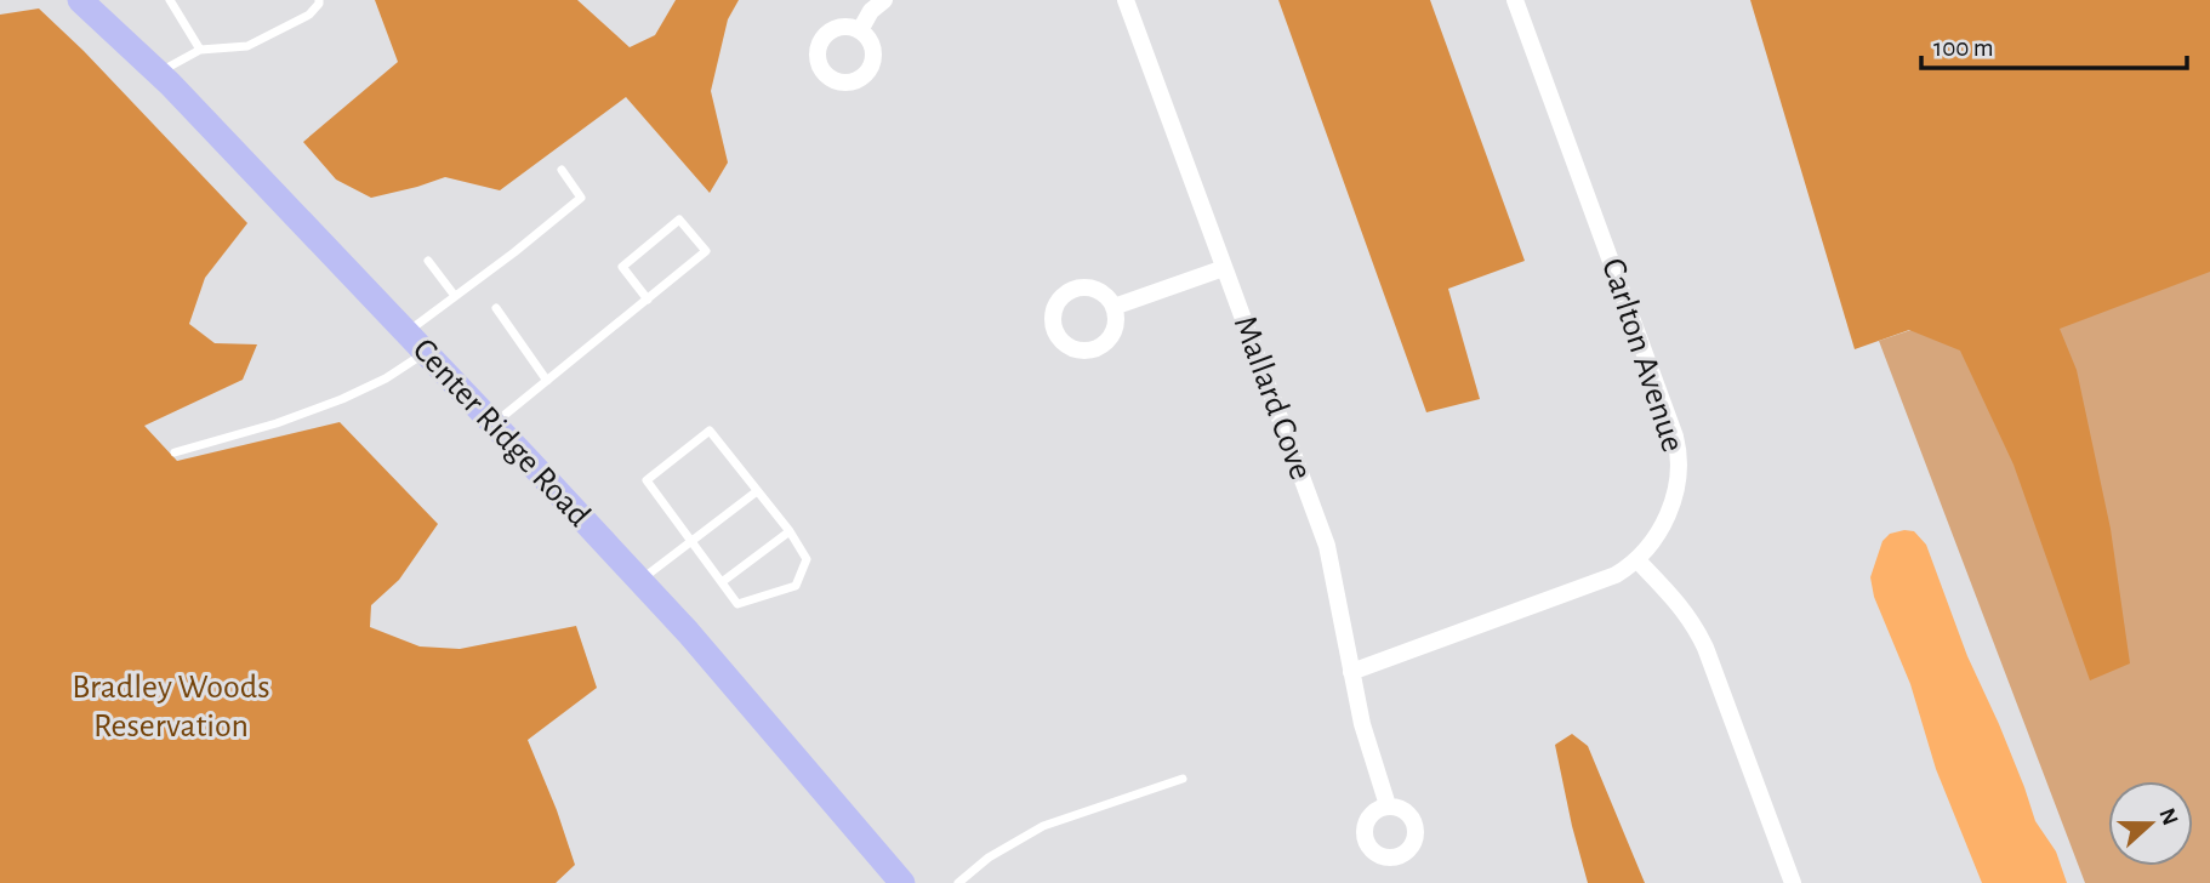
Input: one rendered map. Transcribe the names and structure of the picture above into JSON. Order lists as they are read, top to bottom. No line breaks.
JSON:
{"streets":{"main road":["Center Ridge Road"],"street":["Carlton Avenue","Mallard Cove"]},"crossings":[["Carlton Avenue","Mallard Cove"]],"parks":["Bradley Woods Reservation"],"scale_bar":"100 m","north":"right"}
